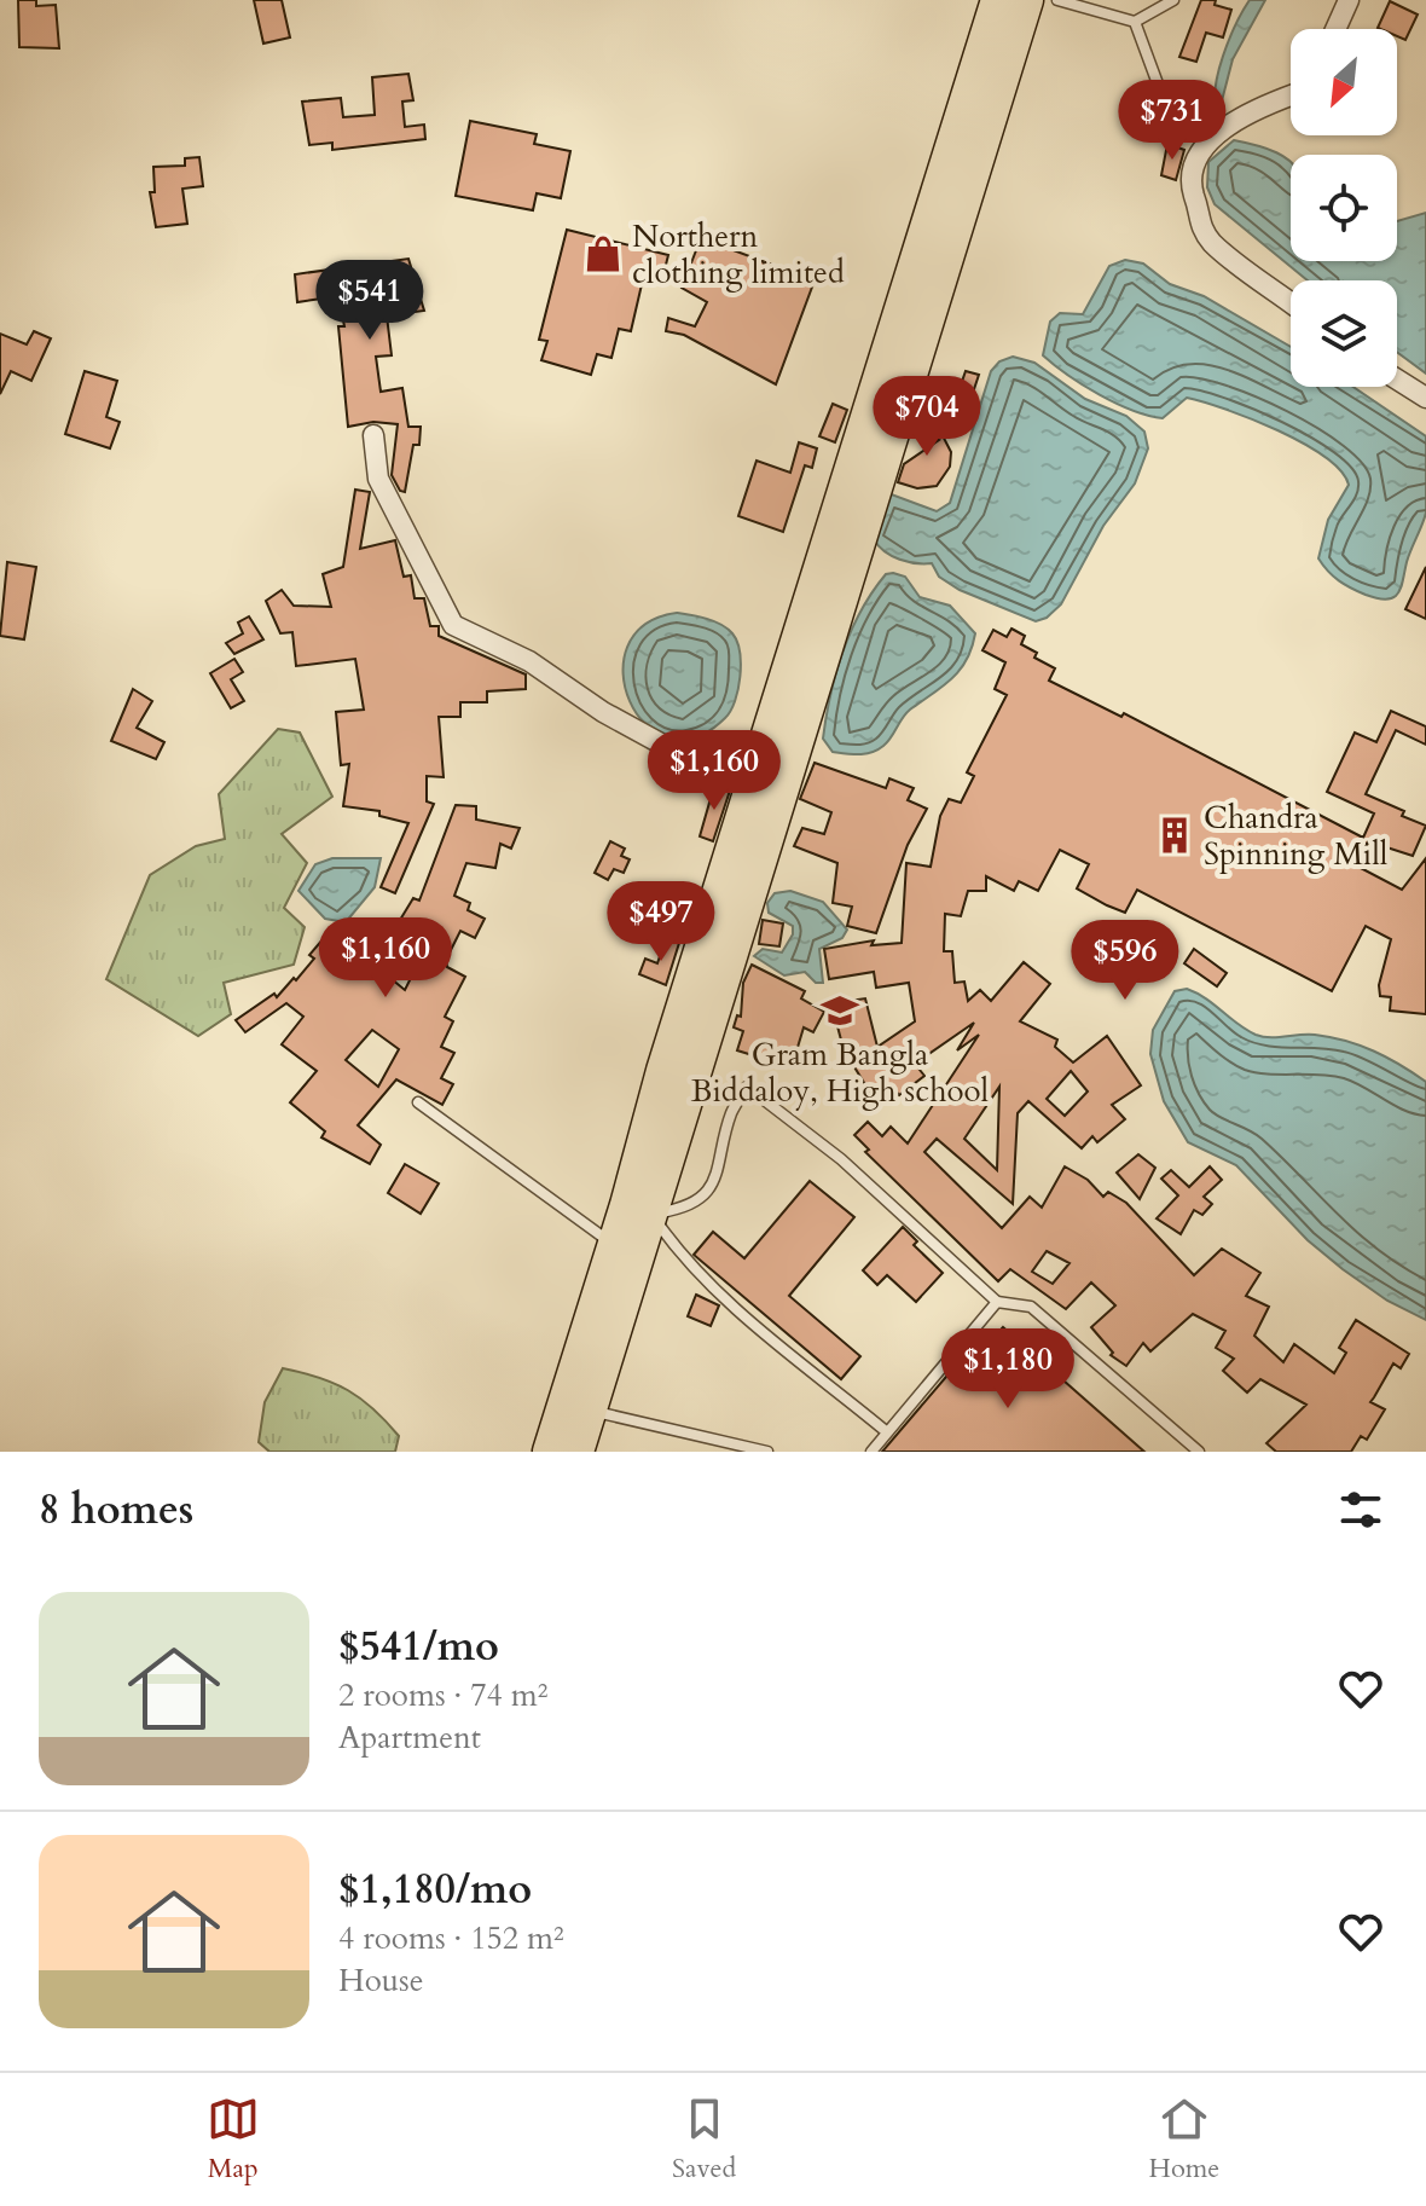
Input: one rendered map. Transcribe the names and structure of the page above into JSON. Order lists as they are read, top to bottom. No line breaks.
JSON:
{"places":{"shop":["Northern clothing limited"],"building":["Chandra Spinning Mill"],"school or university":["Gram Bangla Biddaloy, High school"]},"north":"bottom left","page":{"price":["$731","$541","$704","$1,160","$497","$1,160","$596","$1,180"],"heading":"8 homes","list":[{"name":"$541/mo","note":"2 rooms · 74 m² · Apartment"},{"name":"$1,180/mo","note":"4 rooms · 152 m² · House"}],"tabs":["Map","Saved","Home"]}}
